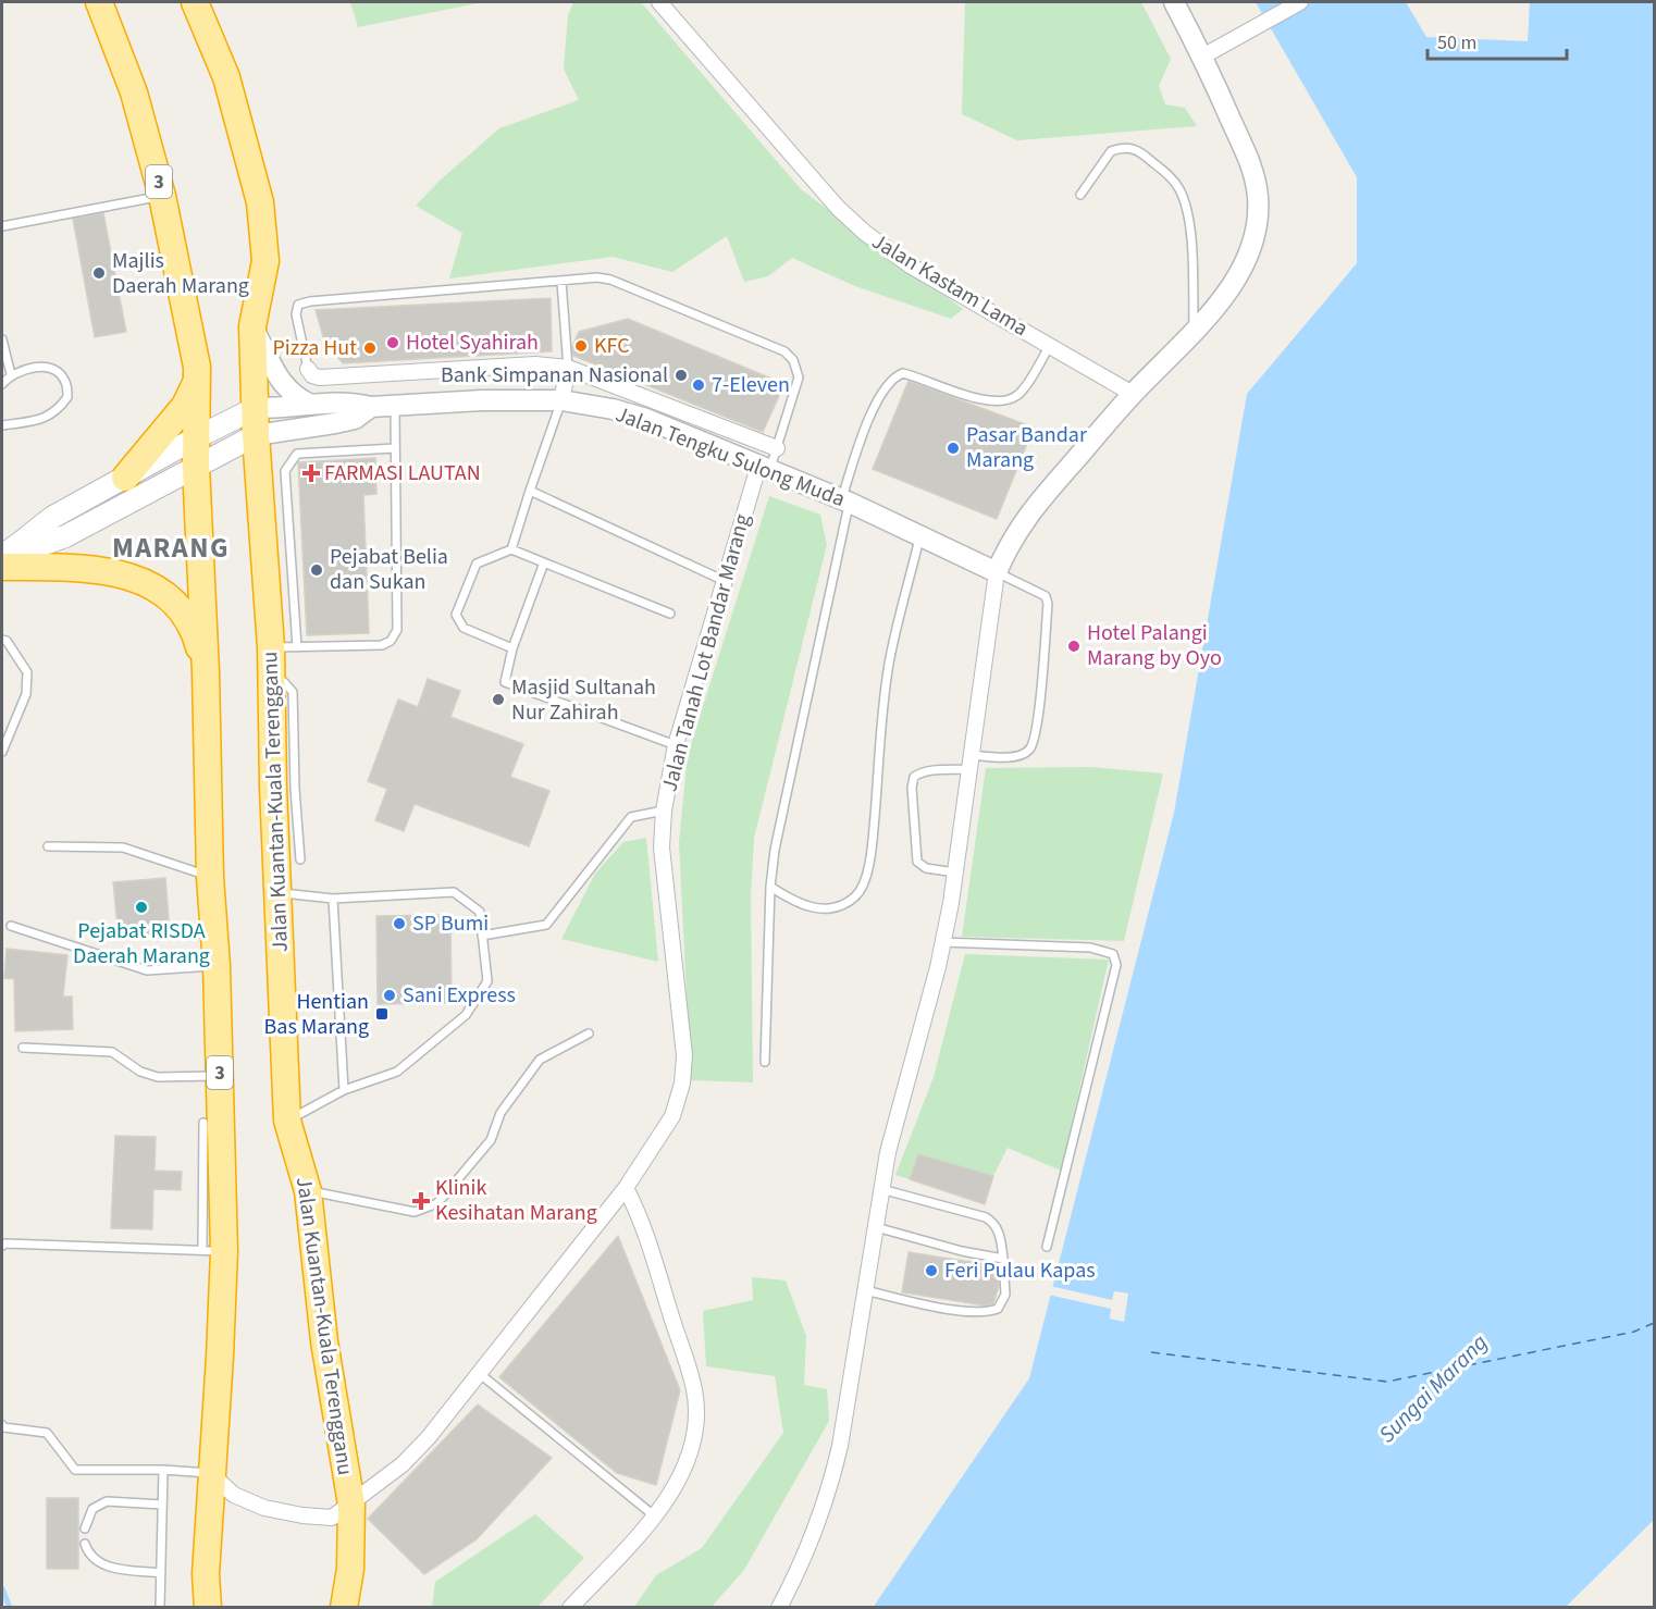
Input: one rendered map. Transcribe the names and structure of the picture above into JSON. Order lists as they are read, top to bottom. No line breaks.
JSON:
{"streets":{"highway":["3","Jalan Kuantan-Kuala Terengganu"],"street":["Jalan Kastam Lama","Jalan Tengku Sulong Muda","Jalan Tanah Lot Bandar Marang"]},"crossings":[["3","Jalan Tanah Lot Bandar Marang"],["Jalan Tengku Sulong Muda","Jalan Tanah Lot Bandar Marang"],["Jalan Tengku Sulong Muda","Jalan Kuantan-Kuala Terengganu"],["Jalan Tanah Lot Bandar Marang","Jalan Kuantan-Kuala Terengganu"]],"districts":["MARANG"],"water":["Sungai Marang"],"places":{"other":["Majlis Daerah Marang","Hotel Syahirah","KFC","Pizza Hut","Bank Simpanan Nasional","7-Eleven","Pasar Bandar Marang","Pejabat Belia dan Sukan","Hotel Palangi Marang by Oyo","Masjid Sultanah Nur Zahirah","Pejabat RISDA Daerah Marang","SP Bumi","Sani Express","Feri Pulau Kapas"],"health":["FARMASI LAUTAN","Klinik Kesihatan Marang"],"transit":["Hentian Bas Marang"]},"scale_bar":"50 m"}
